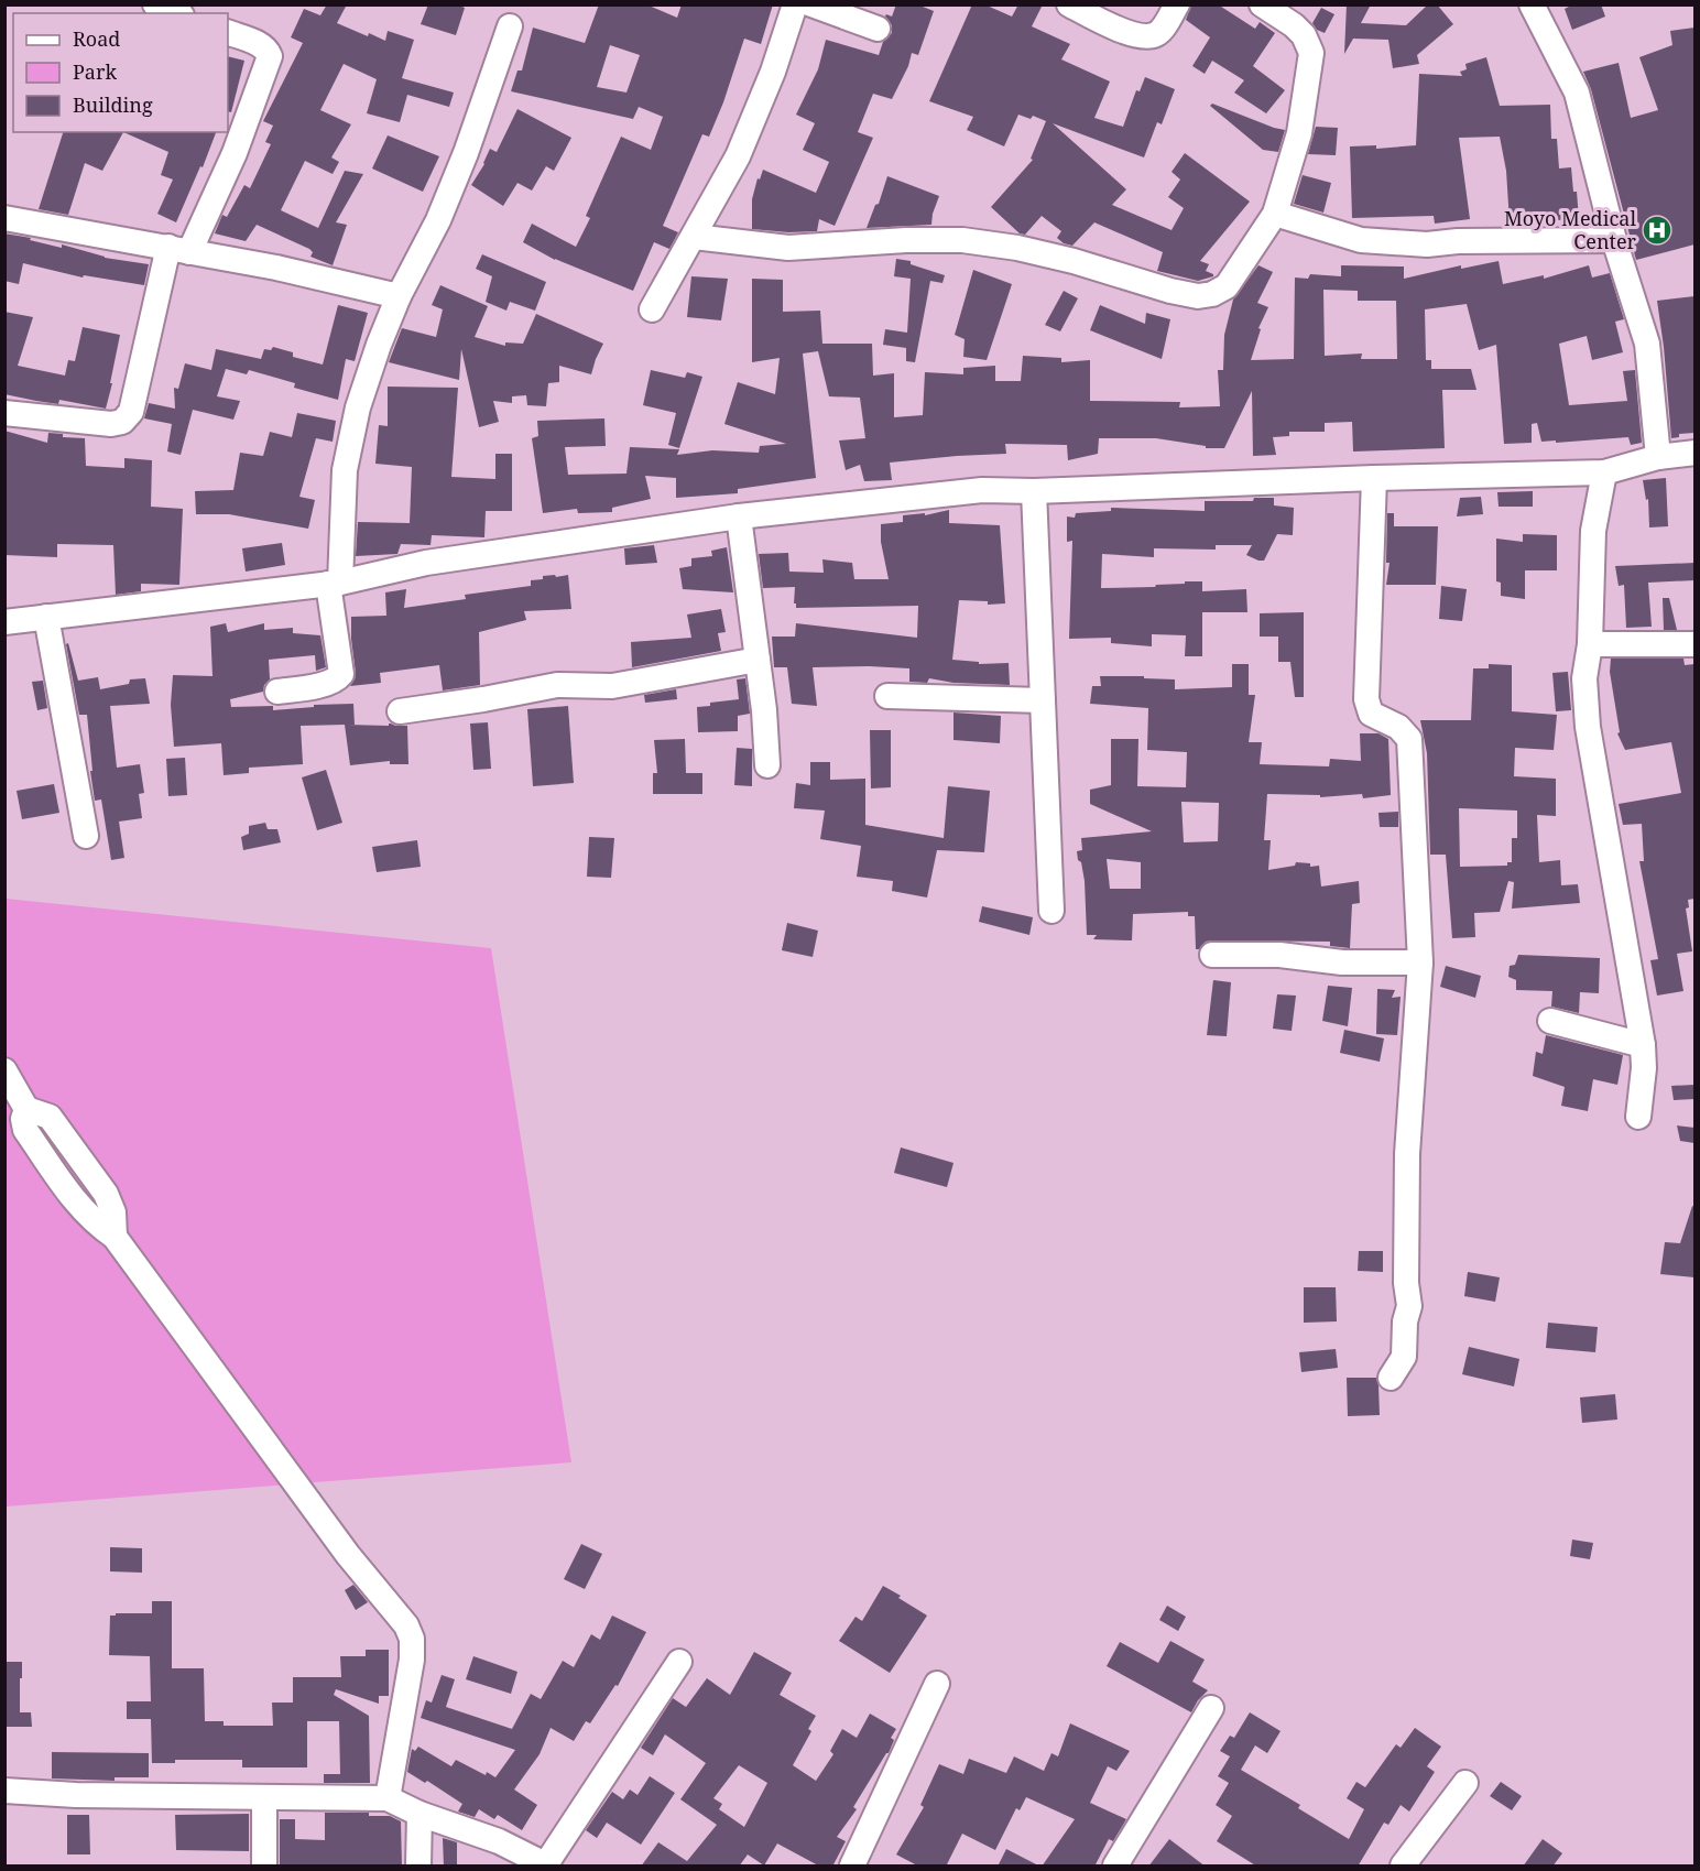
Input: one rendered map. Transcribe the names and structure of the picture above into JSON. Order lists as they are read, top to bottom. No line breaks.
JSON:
{"places":{"hospital":["Moyo Medical Center"]},"legend":["Road","Park","Building"]}
